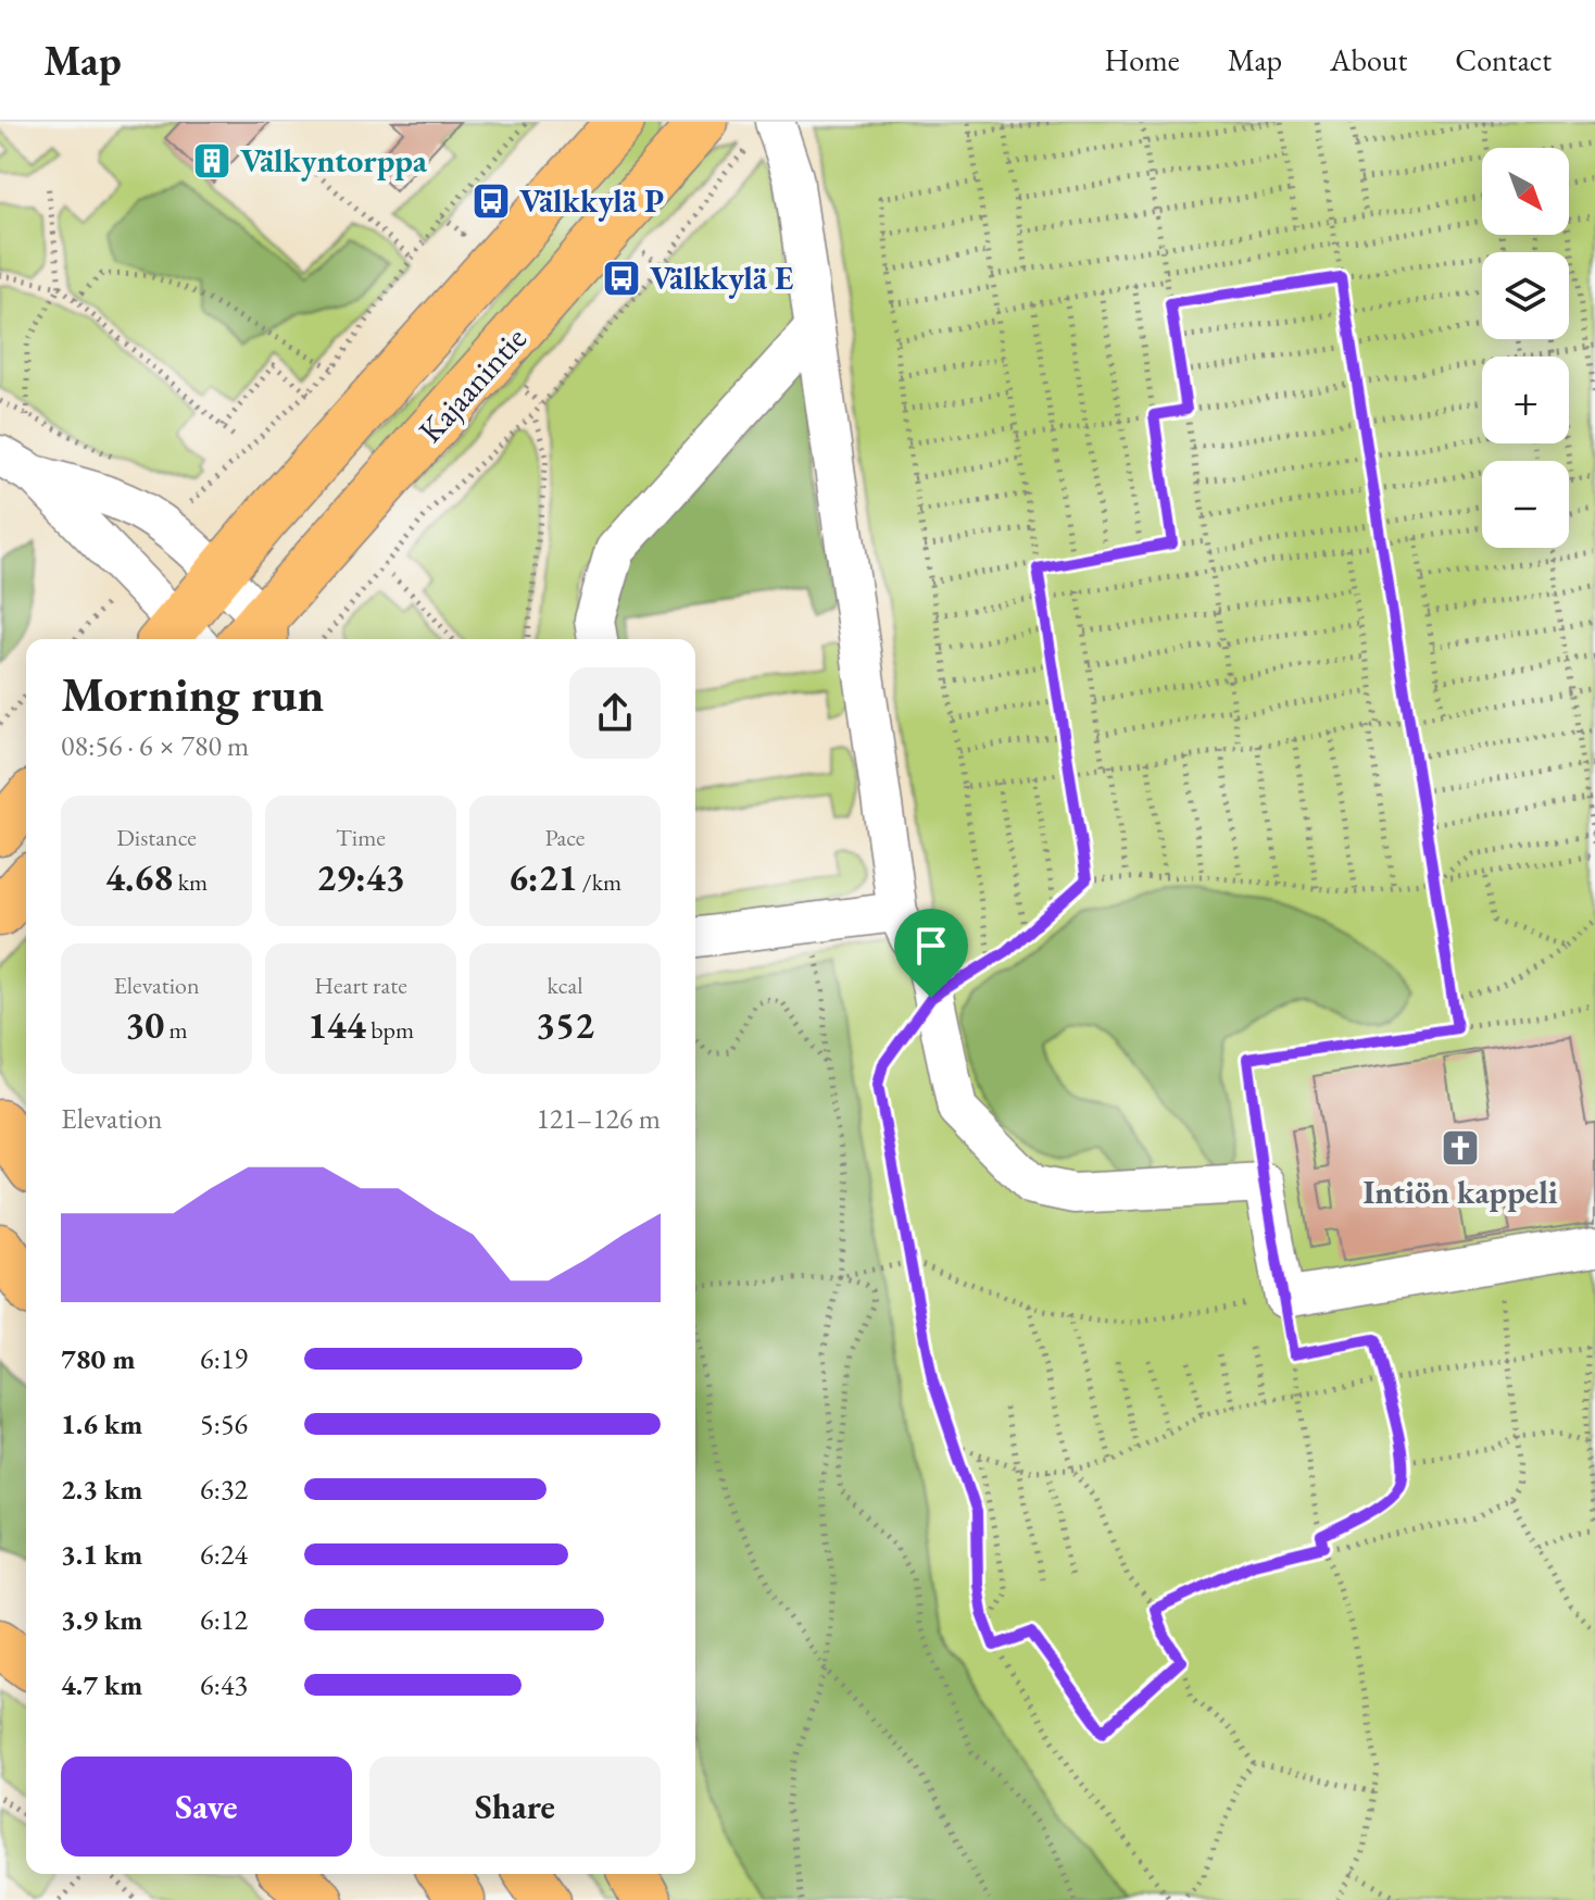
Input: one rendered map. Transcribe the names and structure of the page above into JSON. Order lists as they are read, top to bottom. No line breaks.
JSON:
{"streets":{"main road":["Kajaanintie"]},"places":{"building":["Välkyntorppa"],"bus stop":["Välkkylä P","Välkkylä E"],"church":["Intiön kappeli"]},"north":"bottom right","page":{"header":"Map","nav":["Home","Map","About","Contact"],"map_buttons":["+","−"],"heading":["Morning run","08:56 · 6 × 780 m"],"stats":[["Distance","4.68 km"],["Time","29:43"],["Pace","6:21 /km"],["Elevation","30 m"],["Heart rate","144 bpm"],["kcal","352"]],"chart":["Elevation","121–126 m"],"list":[{"name":"780 m","note":"6:19"},{"name":"1.6 km","note":"5:56"},{"name":"2.3 km","note":"6:32"},{"name":"3.1 km","note":"6:24"},{"name":"3.9 km","note":"6:12"},{"name":"4.7 km","note":"6:43"}],"buttons":["Save","Share"]}}
